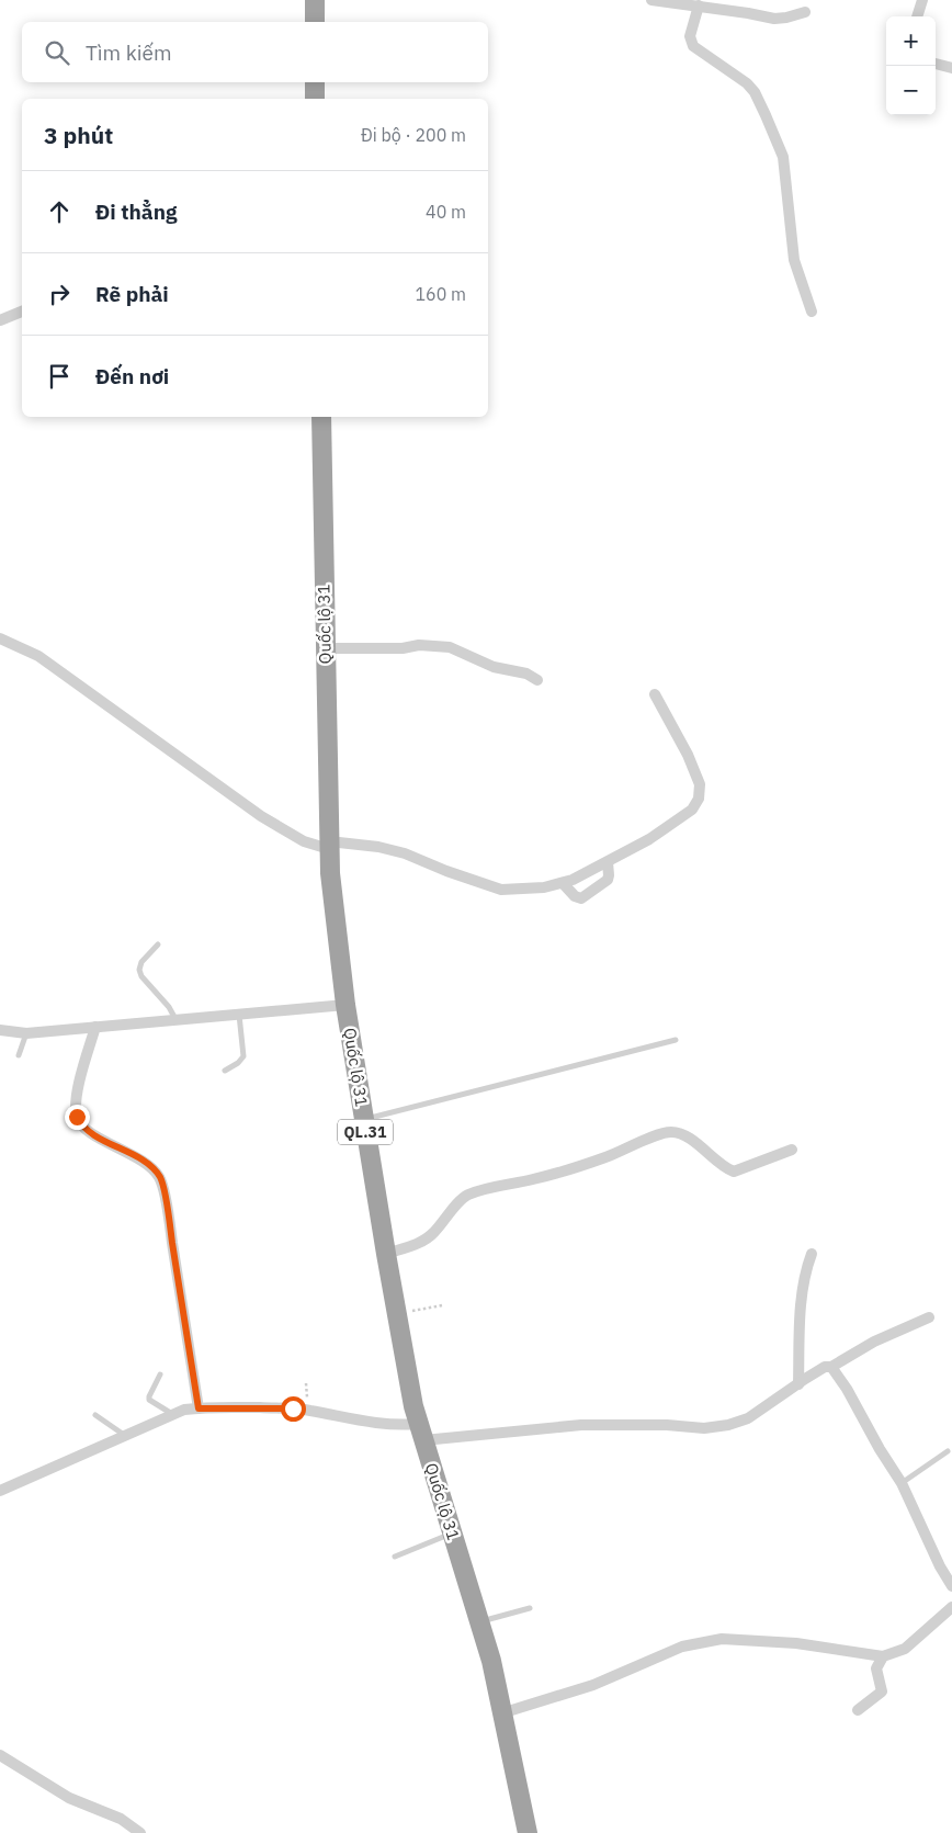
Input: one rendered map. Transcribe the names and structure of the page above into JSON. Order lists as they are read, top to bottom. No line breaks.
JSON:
{"streets":{"highway":["Quốc lộ 31","QL.31"]},"page":{"map_buttons":["+","−"],"search":"Tìm kiếm","heading":["3 phút","Đi bộ · 200 m"],"list":[["Đi thẳng","40 m"],["Rẽ phải","160 m"],"Đến nơi"]}}
